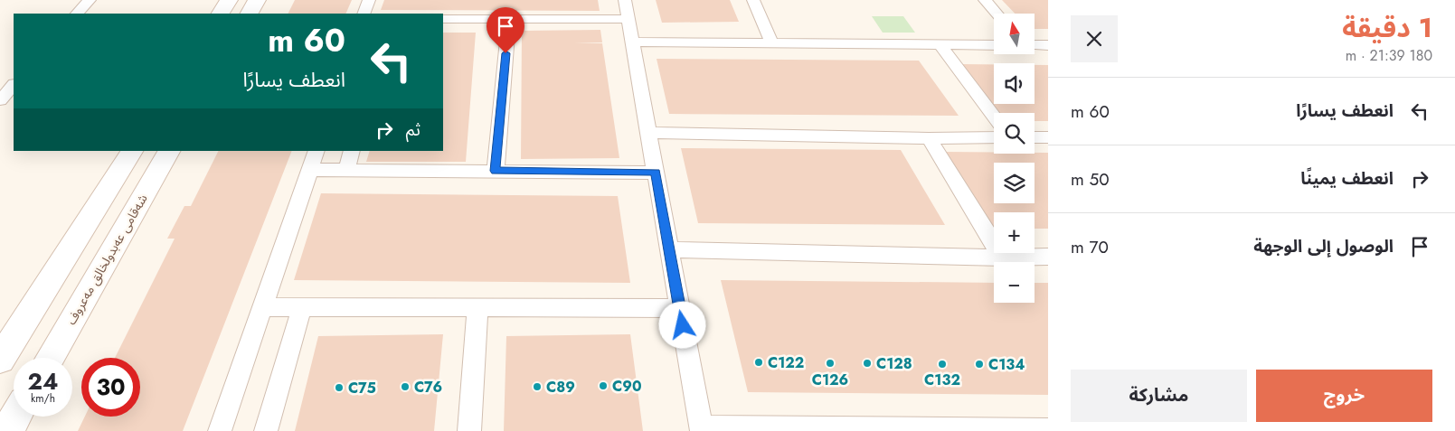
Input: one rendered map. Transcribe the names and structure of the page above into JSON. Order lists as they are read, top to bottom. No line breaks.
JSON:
{"streets":{"main road":["شەقامی عەبدولخالق مەعروف"]},"places":["C122","C126","C128","C132","C134","C90","C76","C89","C75"],"north":"top","page":{"heading":["1 دقيقة","180 m · 21:39"],"map_buttons":["+","−"],"turn":["60 m","انعطف يسارًا"],"list":[{"name":"انعطف يسارًا","value":"60 m"},{"name":"انعطف يمينًا","value":"50 m"},{"name":"الوصول إلى الوجهة","value":"70 m"}],"then":"ثم","speed":"24 km/h","limit":"30","buttons":["خروج","مشاركة"]}}
